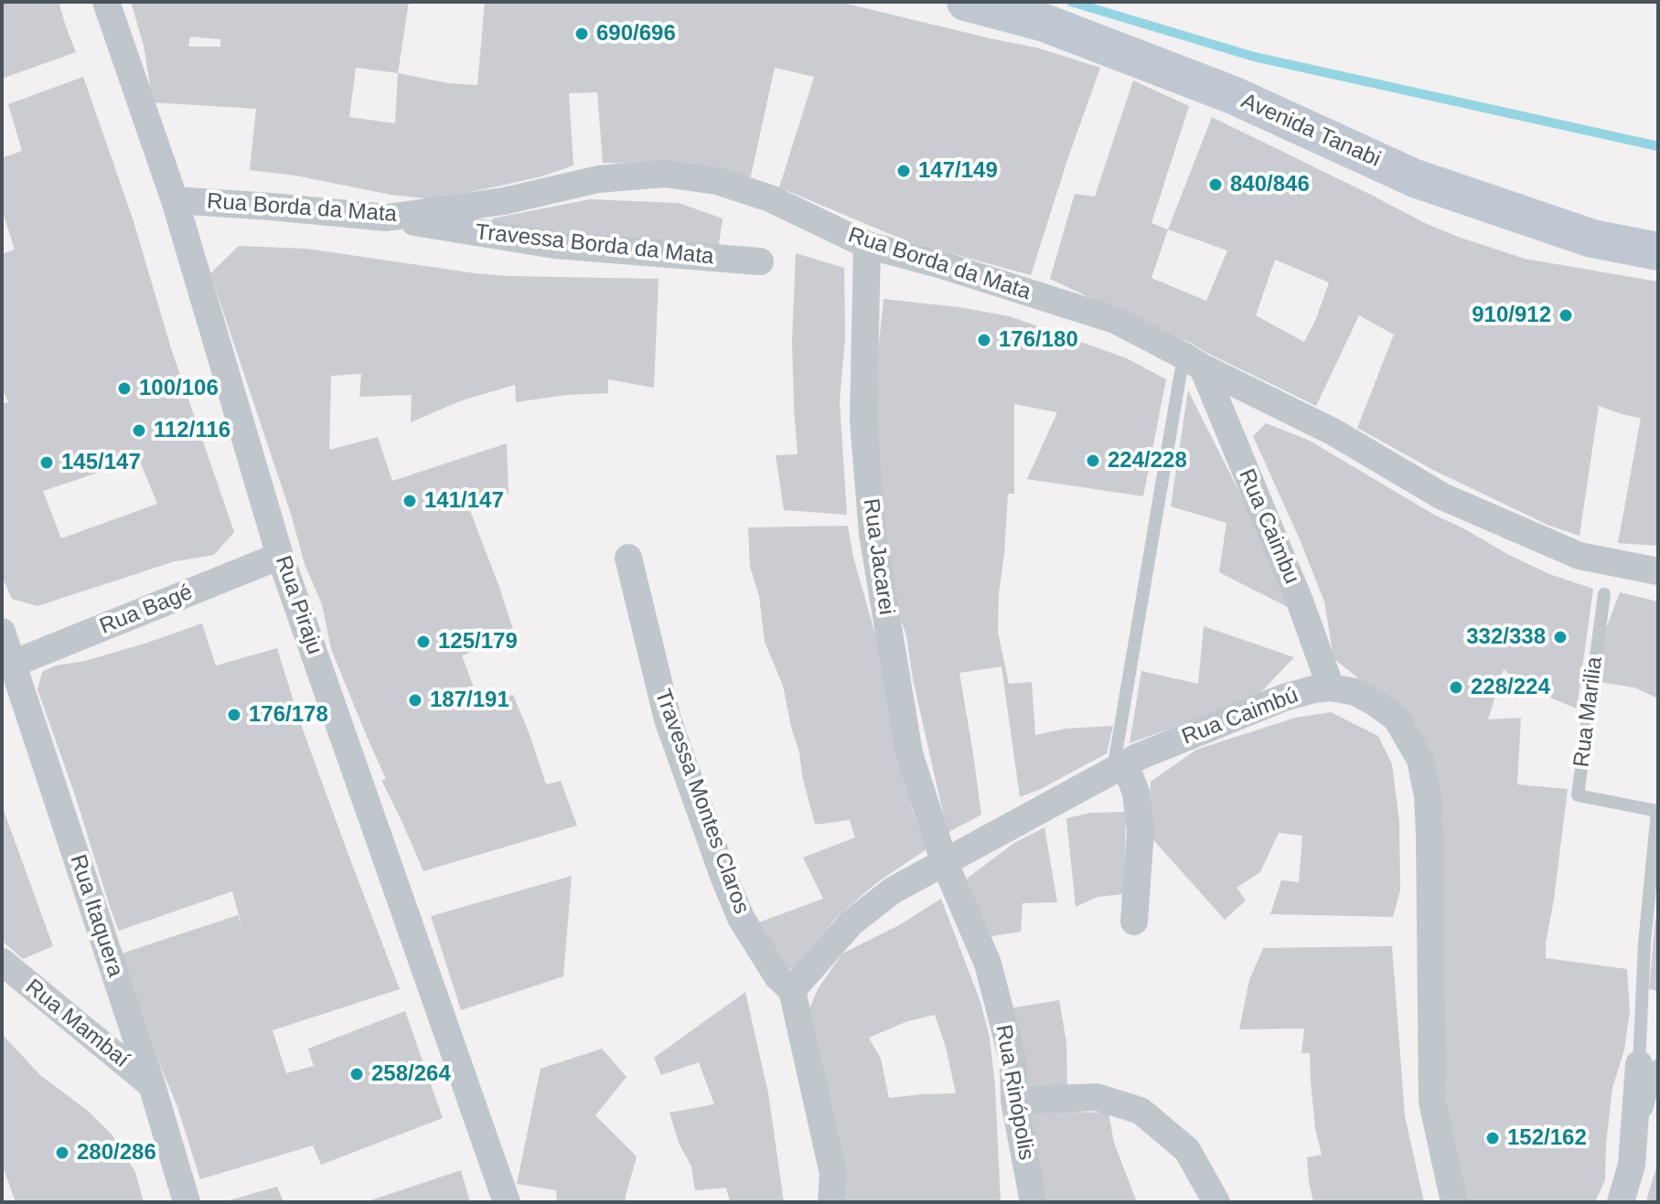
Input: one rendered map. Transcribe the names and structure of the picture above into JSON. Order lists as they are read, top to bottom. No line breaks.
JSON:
{"streets":{"street":["Avenida Tanabi","Rua Borda da Mata","Travessa Borda da Mata","Rua Caimbu","Rua Jacarei","Rua Piraju","Rua Bagé","Rua Marilia","Rua Caimbú","Travessa Montes Claros","Rua Itaquera","Rua Mambaí","Rua Rinópolis"]},"crossings":[["Rua Borda da Mata","Travessa Borda da Mata"],["Rua Borda da Mata","Rua Caimbu"],["Rua Borda da Mata","Rua Jacarei"],["Rua Borda da Mata","Rua Piraju"],["Rua Caimbu","Rua Caimbú"],["Rua Jacarei","Rua Caimbú"],["Rua Jacarei","Rua Rinópolis"],["Rua Piraju","Rua Bagé"],["Rua Bagé","Rua Itaquera"],["Rua Caimbú","Travessa Montes Claros"],["Rua Caimbú","Rua Rinópolis"],["Rua Itaquera","Rua Mambaí"]],"places":["690/696","147/149","840/846","910/912","176/180","100/106","112/116","224/228","145/147","141/147","332/338","125/179","228/224","187/191","176/178","258/264","152/162","280/286"]}
